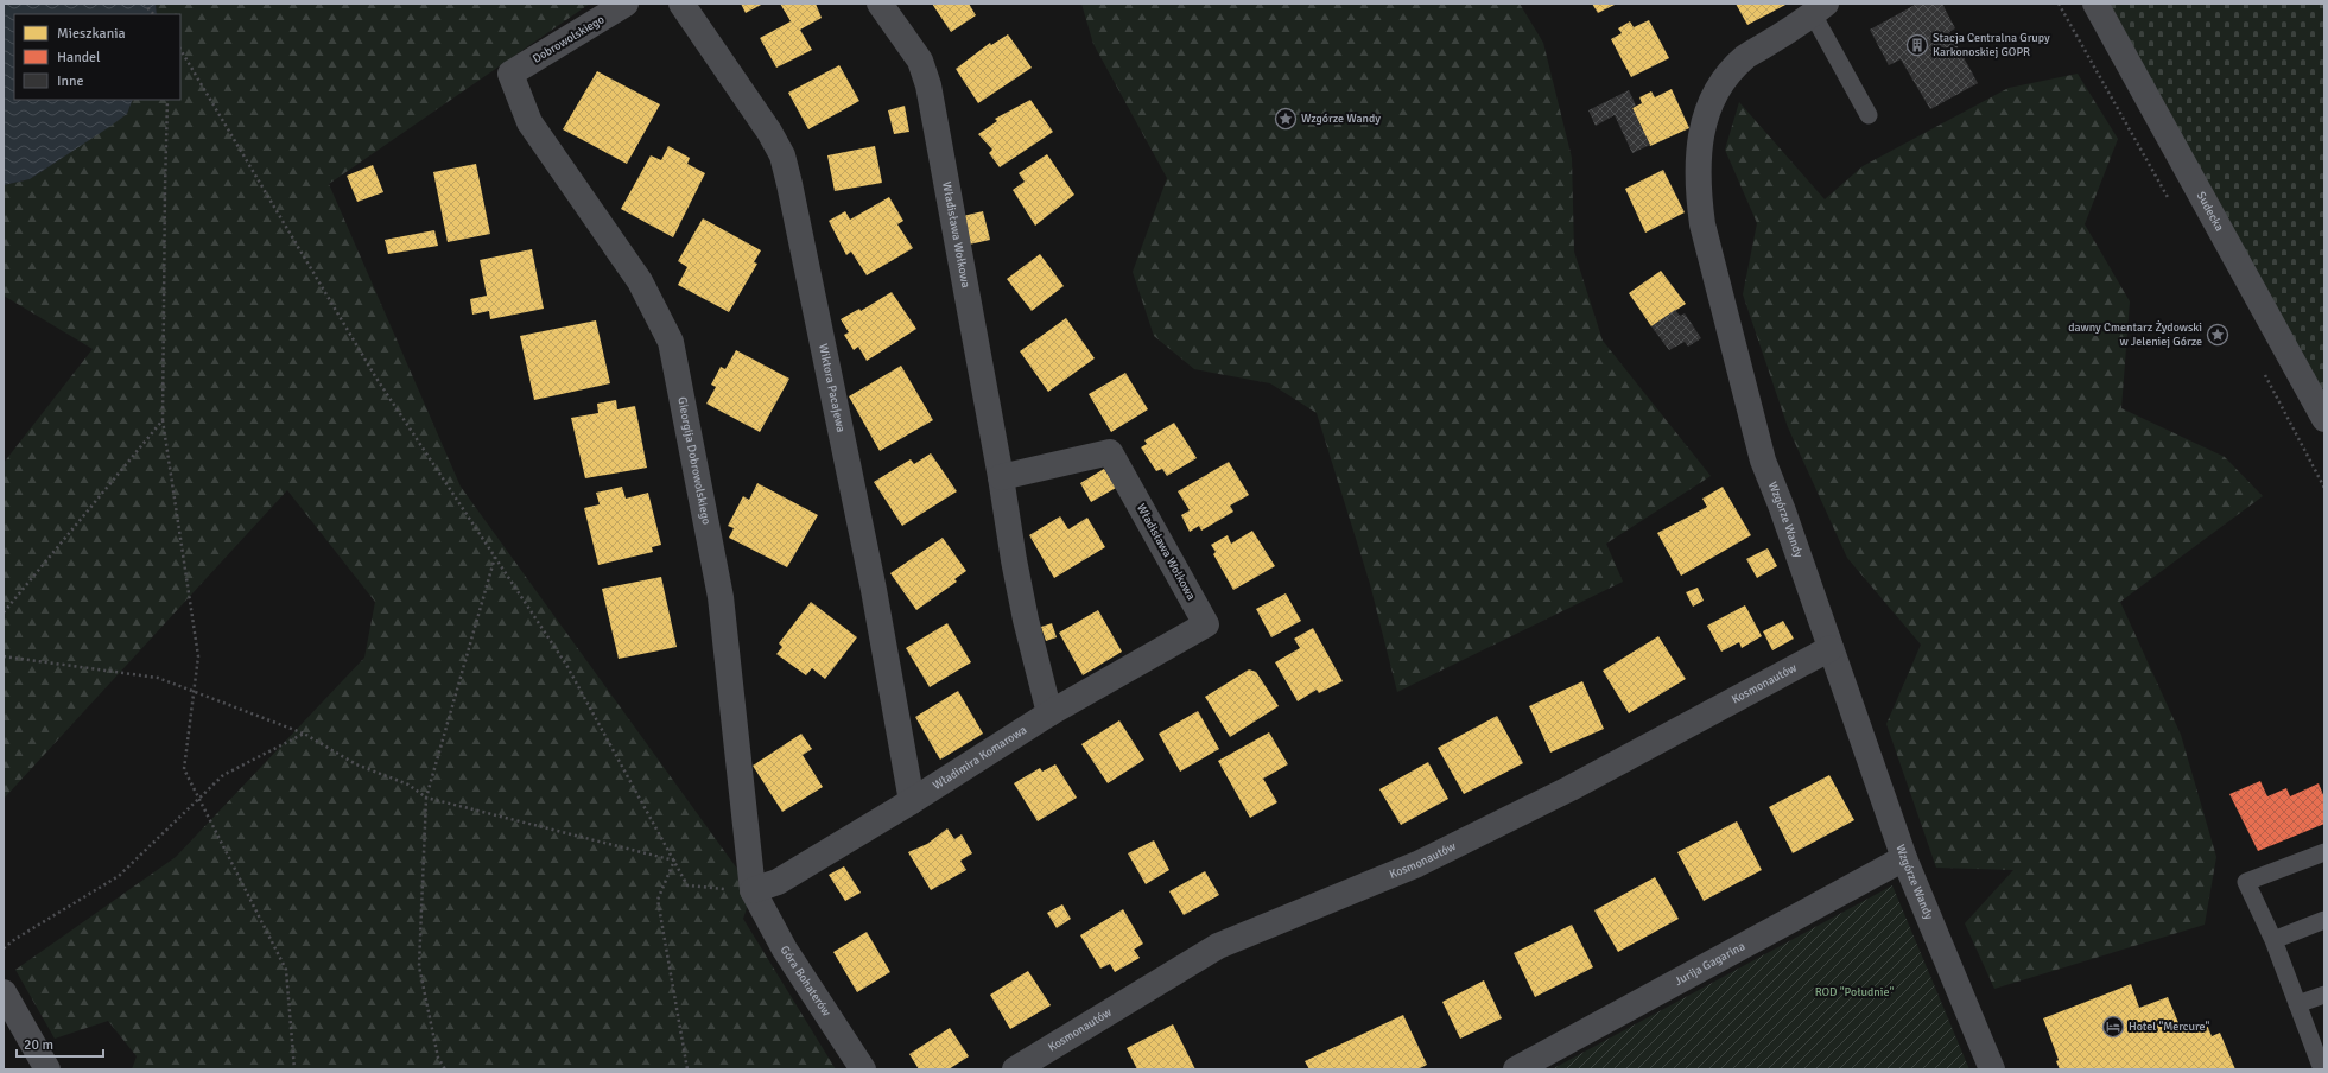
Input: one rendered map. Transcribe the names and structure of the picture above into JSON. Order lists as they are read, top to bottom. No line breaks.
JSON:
{"streets":{"street":["Dobrowolskiego","Sudecka","Władisława Wołkowa","Wiktora Pacajewa","Gieorgija Dobrowolskiego","Wzgórze Wandy","Kosmonautów","Władimira Komarowa","Jurija Gagarina","Góra Bohaterów"]},"crossings":[["Dobrowolskiego","Gieorgija Dobrowolskiego"],["Władisława Wołkowa","Władimira Komarowa"],["Wiktora Pacajewa","Władimira Komarowa"],["Gieorgija Dobrowolskiego","Władimira Komarowa"],["Gieorgija Dobrowolskiego","Góra Bohaterów"],["Wzgórze Wandy","Kosmonautów"],["Wzgórze Wandy","Jurija Gagarina"],["Władimira Komarowa","Góra Bohaterów"]],"parks":["ROD \"Południe\""],"places":{"building":["Stacja Centralna Grupy Karkonoskiej GOPR"],"place":["Wzgórze Wandy","dawny Cmentarz Żydowski w Jeleniej Górze"],"hotel":["Hotel \"Mercure\""]},"legend":["Mieszkania","Handel","Inne"],"scale_bar":"20 m"}
